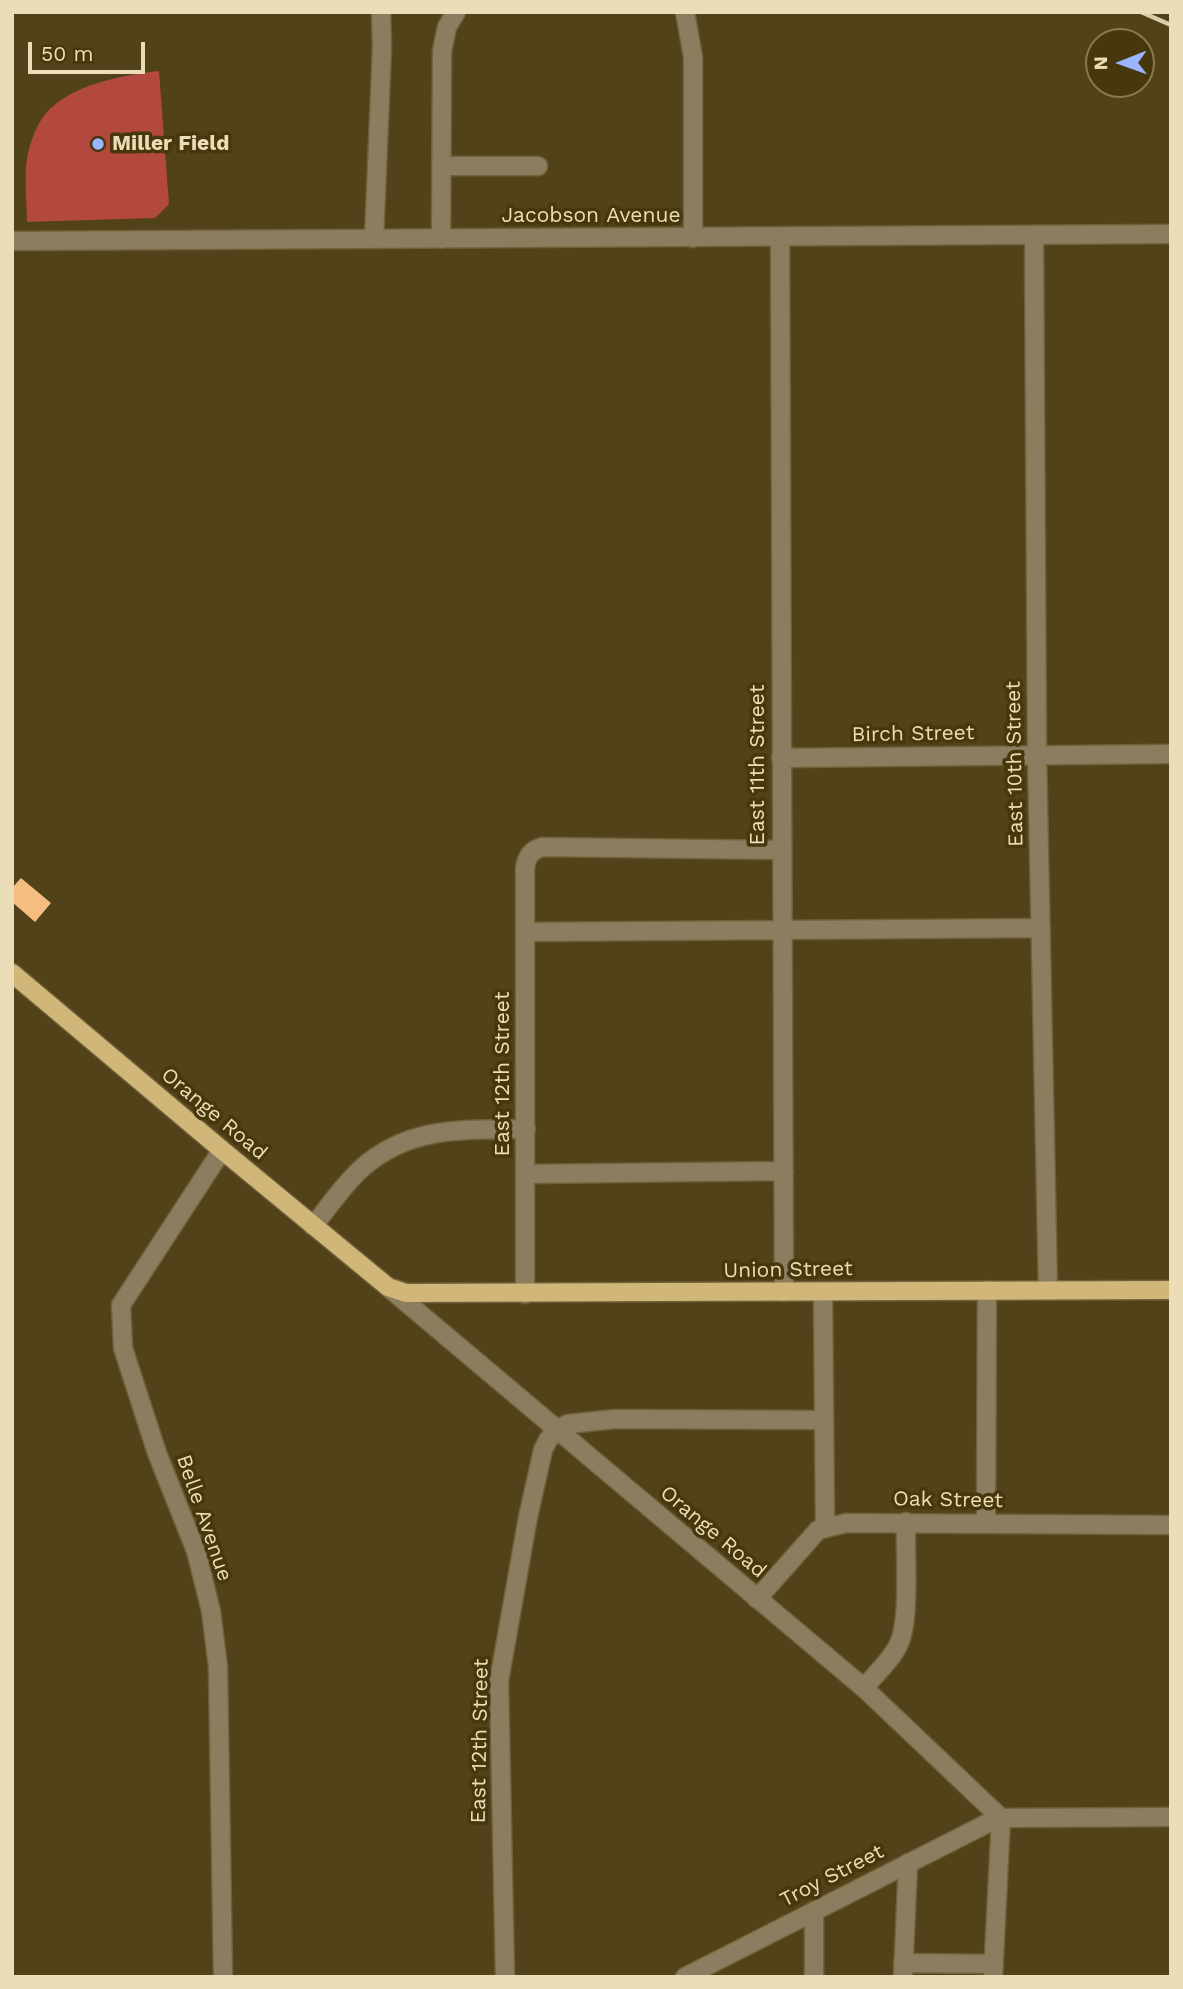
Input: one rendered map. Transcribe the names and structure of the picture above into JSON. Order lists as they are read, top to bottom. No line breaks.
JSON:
{"streets":{"main road":["Orange Road","Union Street"],"street":["Jacobson Avenue","Birch Street","East 10th Street","East 11th Street","East 12th Street","Oak Street","Belle Avenue","Troy Street"]},"crossings":[["Jacobson Avenue","East 10th Street"],["Jacobson Avenue","East 11th Street"],["Birch Street","East 10th Street"],["Birch Street","East 11th Street"],["East 10th Street","Union Street"],["East 11th Street","East 12th Street"],["East 11th Street","Union Street"],["East 12th Street","Orange Road"],["East 12th Street","Union Street"],["Orange Road","Union Street"],["Orange Road","Belle Avenue"],["Orange Road","Troy Street"]],"places":["Miller Field"],"scale_bar":"50 m","north":"left"}
